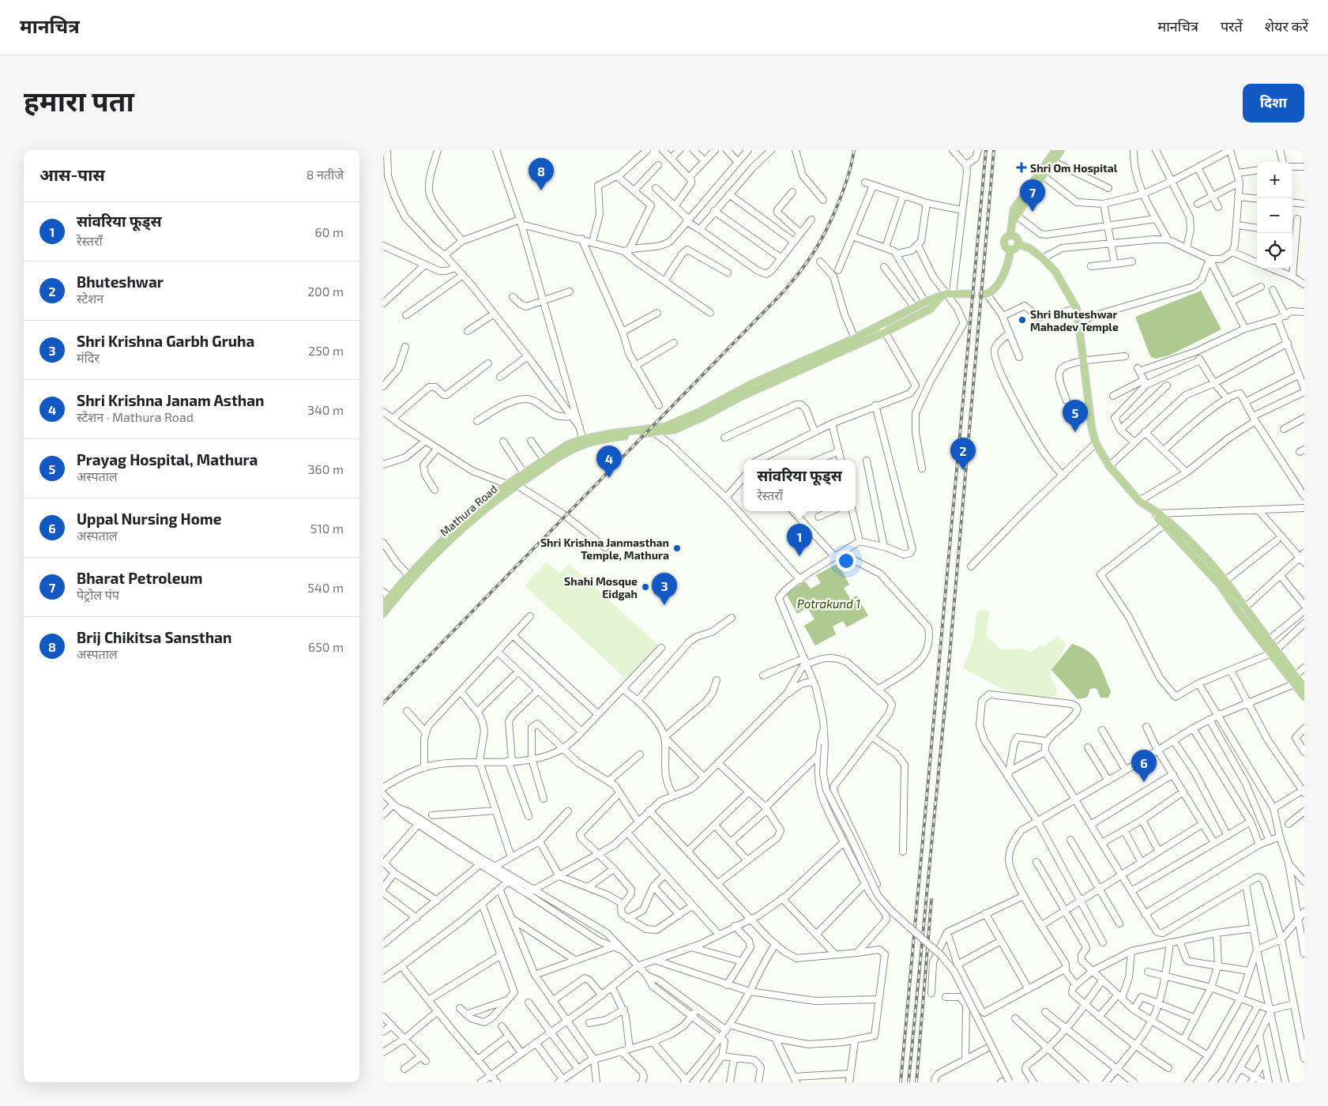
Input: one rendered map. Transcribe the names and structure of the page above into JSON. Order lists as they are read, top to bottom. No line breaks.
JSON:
{"water":["Potrakund 1"],"places":{"health":["Shri Om Hospital"],"other":["Shri Bhuteshwar Mahadev Temple","Shri Krishna Janmasthan Temple, Mathura","Shahi Mosque Eidgah"]},"page":{"header":"मानचित्र","nav":["मानचित्र","परतें","शेयर करें"],"title":"हमारा पता","buttons":"दिशा","heading":["आस-पास","8 नतीजे"],"pins":["8","7","5","2","4","1","3","6"],"map_buttons":["+","−"],"list":[{"mark":"1","name":"सांवरिया फूड्स","note":"रेस्तराँ","value":"60 m"},{"mark":"2","name":"Bhuteshwar","note":"स्टेशन","value":"200 m"},{"mark":"3","name":"Shri Krishna Garbh Gruha","note":"मंदिर","value":"250 m"},{"mark":"4","name":"Shri Krishna Janam Asthan","note":"स्टेशन · Mathura Road","value":"340 m"},{"mark":"5","name":"Prayag Hospital, Mathura","note":"अस्पताल","value":"360 m"},{"mark":"6","name":"Uppal Nursing Home","note":"अस्पताल","value":"510 m"},{"mark":"7","name":"Bharat Petroleum","note":"पेट्रोल पंप","value":"540 m"},{"mark":"8","name":"Brij Chikitsa Sansthan","note":"अस्पताल","value":"650 m"}],"popup":["सांवरिया फूड्स","रेस्तराँ"]}}
